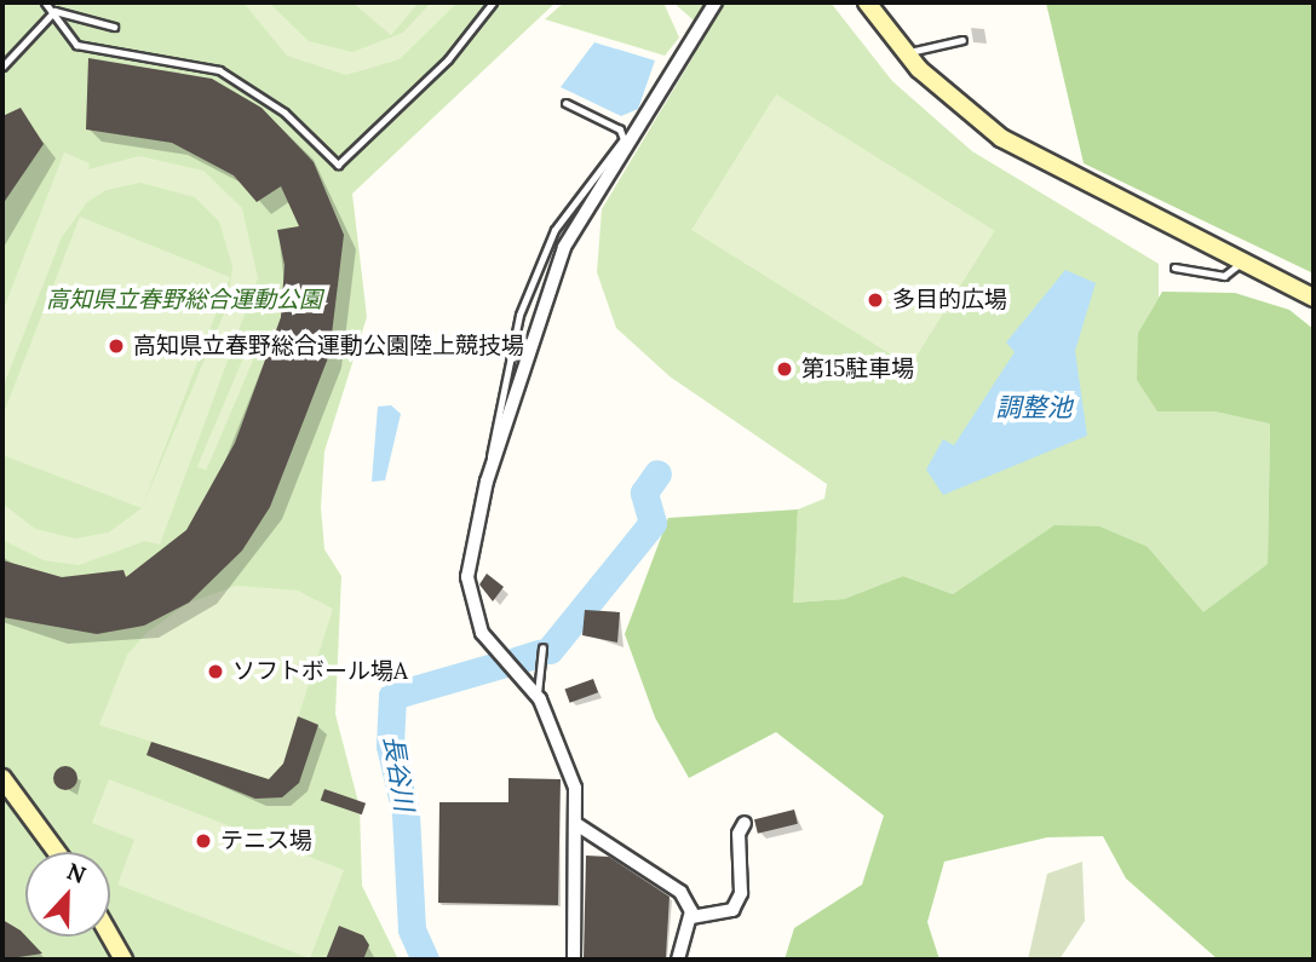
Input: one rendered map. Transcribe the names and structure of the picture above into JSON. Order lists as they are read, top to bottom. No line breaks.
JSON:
{"water":["調整池","長谷川"],"parks":["高知県立春野総合運動公園"],"places":["多目的広場","高知県立春野総合運動公園陸上競技場","第15駐車場","ソフトボール場A","テニス場"],"north":"top"}
